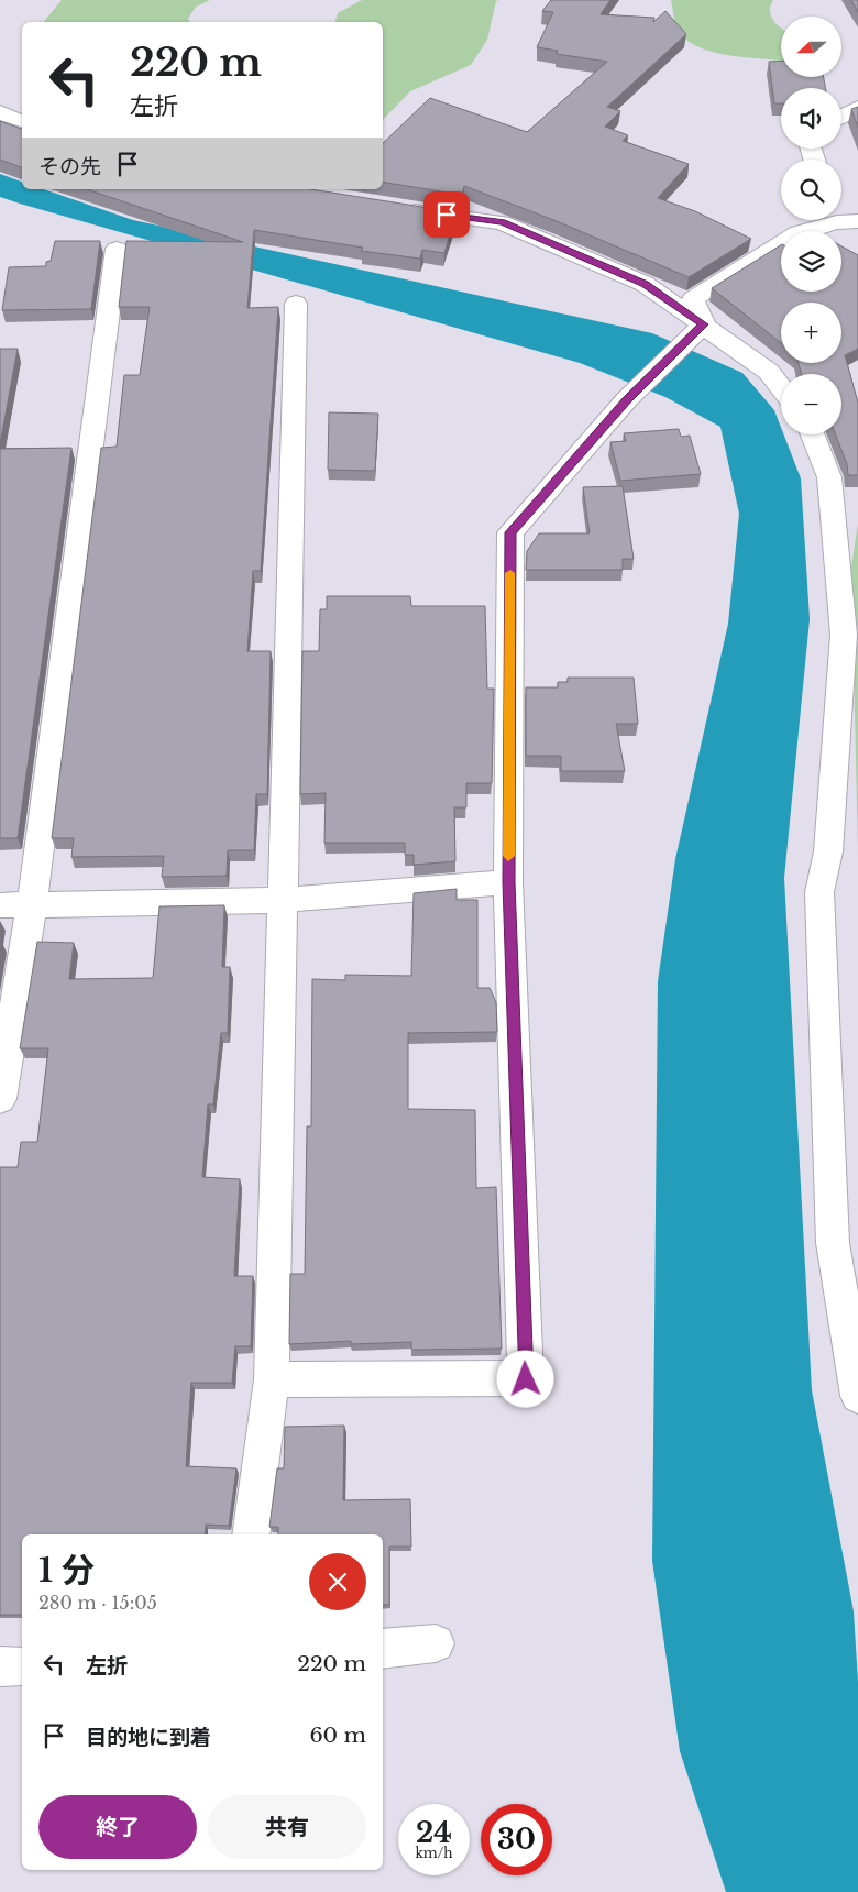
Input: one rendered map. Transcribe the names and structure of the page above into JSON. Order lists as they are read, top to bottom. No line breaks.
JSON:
{"north":"left","page":{"map_buttons":["+","−"],"turn":["220 m","左折"],"then":"その先","heading":["1 分","280 m · 15:05"],"list":[{"name":"左折","value":"220 m"},{"name":"目的地に到着","value":"60 m"}],"buttons":["終了","共有"],"speed":"24 km/h","limit":"30"}}
